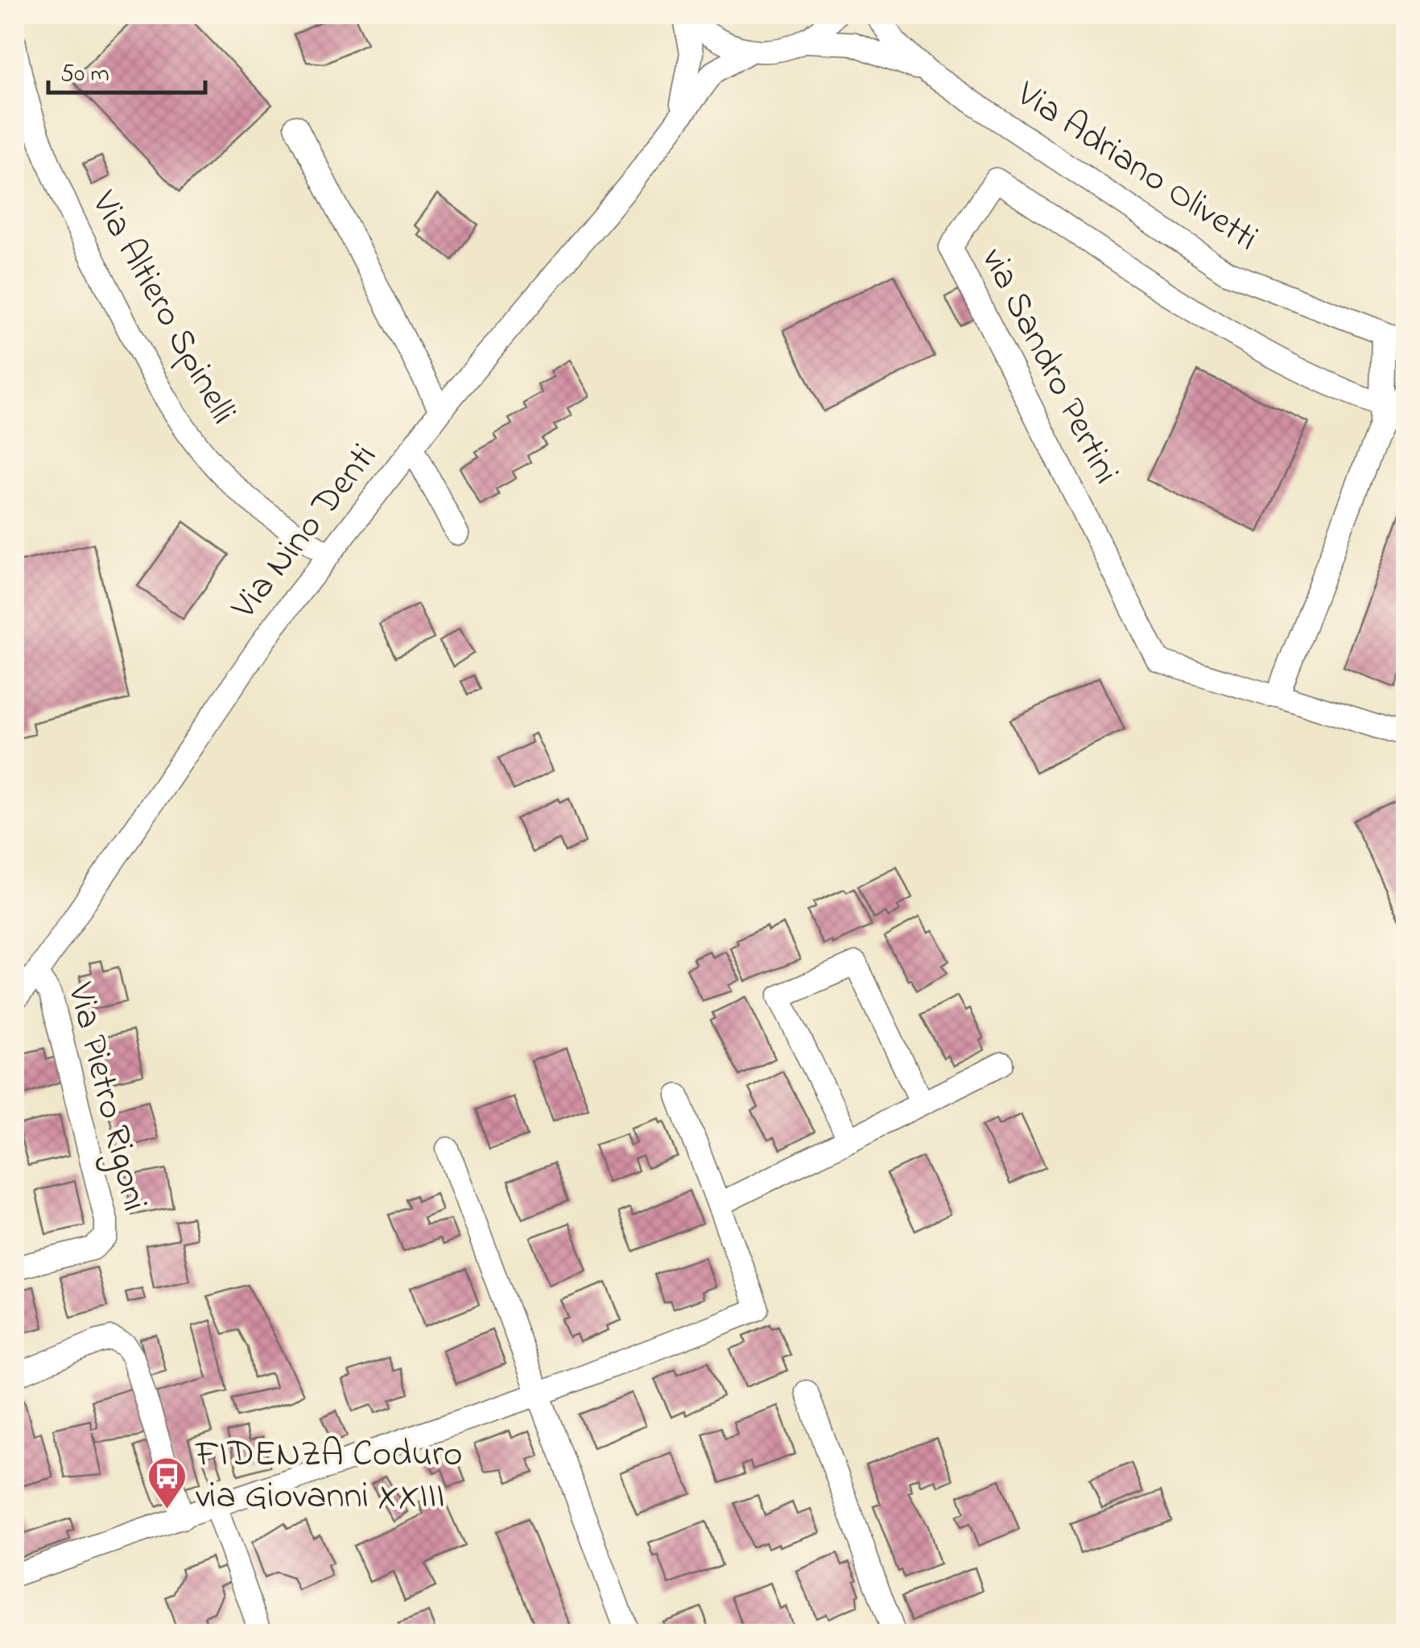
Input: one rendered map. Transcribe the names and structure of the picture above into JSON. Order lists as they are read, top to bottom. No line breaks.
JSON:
{"streets":{"street":["Via Adriano Olivetti","Via Altiero Spinelli","via Sandro Pertini","Via Nino Denti","Via Pietro Rigoni"]},"crossings":[["Via Altiero Spinelli","Via Nino Denti"],["Via Nino Denti","Via Pietro Rigoni"]],"places":{"bus stop":["FIDENZA Coduro via Giovanni XXIII"]},"scale_bar":"50 m"}
